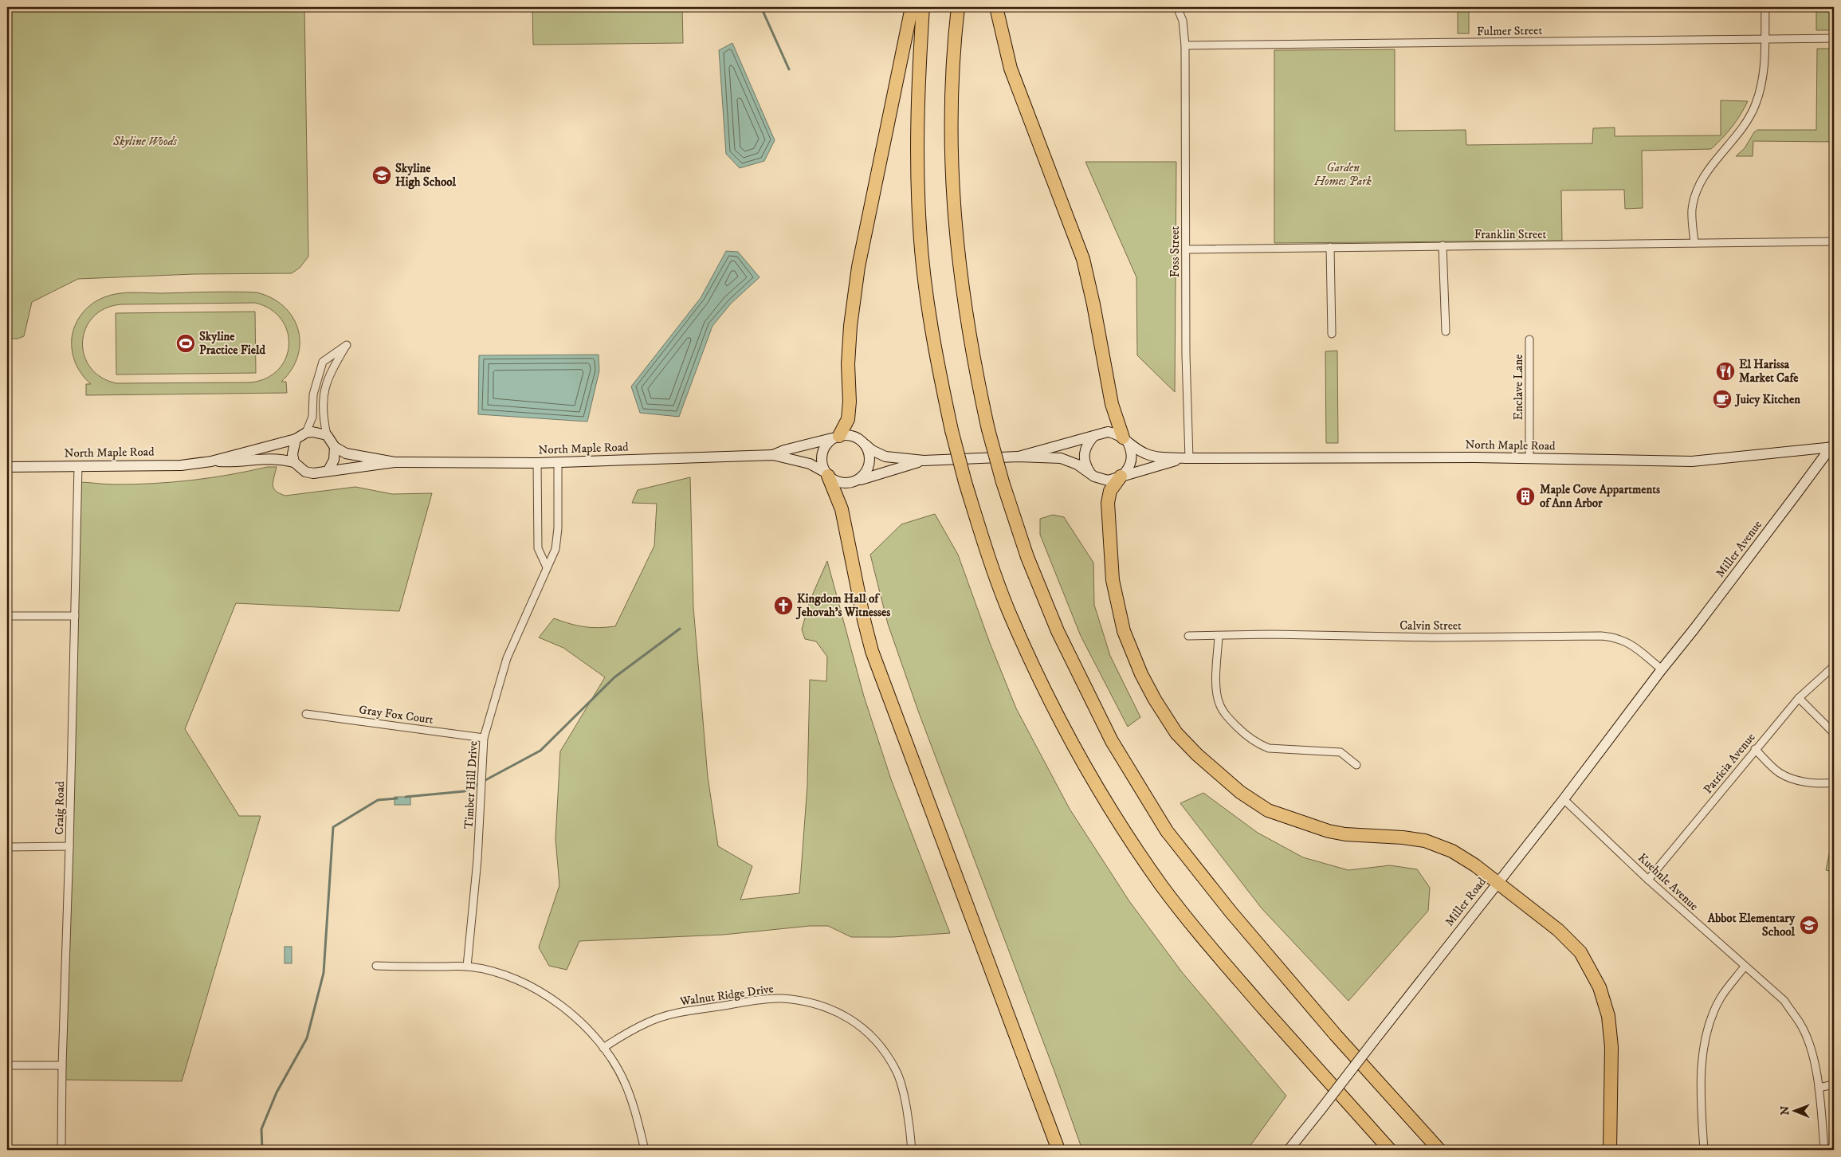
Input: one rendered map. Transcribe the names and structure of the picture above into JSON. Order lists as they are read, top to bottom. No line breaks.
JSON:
{"streets":{"main road":["North Maple Road","Miller Avenue","Miller Road"],"street":["Fulmer Street","Franklin Street","Foss Street","Enclave Lane","Calvin Street","Gray Fox Court","Patricia Avenue","Timber Hill Drive","Craig Road","Kuehnle Avenue","Walnut Ridge Drive"]},"crossings":[["Fulmer Street","Foss Street"],["Franklin Street","Foss Street"],["Foss Street","North Maple Road"],["Enclave Lane","North Maple Road"],["North Maple Road","Miller Avenue"],["North Maple Road","Timber Hill Drive"],["North Maple Road","Craig Road"],["Miller Avenue","Calvin Street"],["Miller Avenue","Miller Road"],["Calvin Street","Miller Road"],["Gray Fox Court","Timber Hill Drive"],["Patricia Avenue","Kuehnle Avenue"],["Kuehnle Avenue","Miller Road"]],"parks":["Skyline Woods","Garden Homes Park"],"places":{"school or university":["Skyline High School","Abbot Elementary School"],"sports":["Skyline Practice Field"],"restaurant":["El Harissa Market Cafe"],"cafe":["Juicy Kitchen"],"building":["Maple Cove Appartments of Ann Arbor"],"church":["Kingdom Hall of Jehovah's Witnesses"]},"north":"left"}
